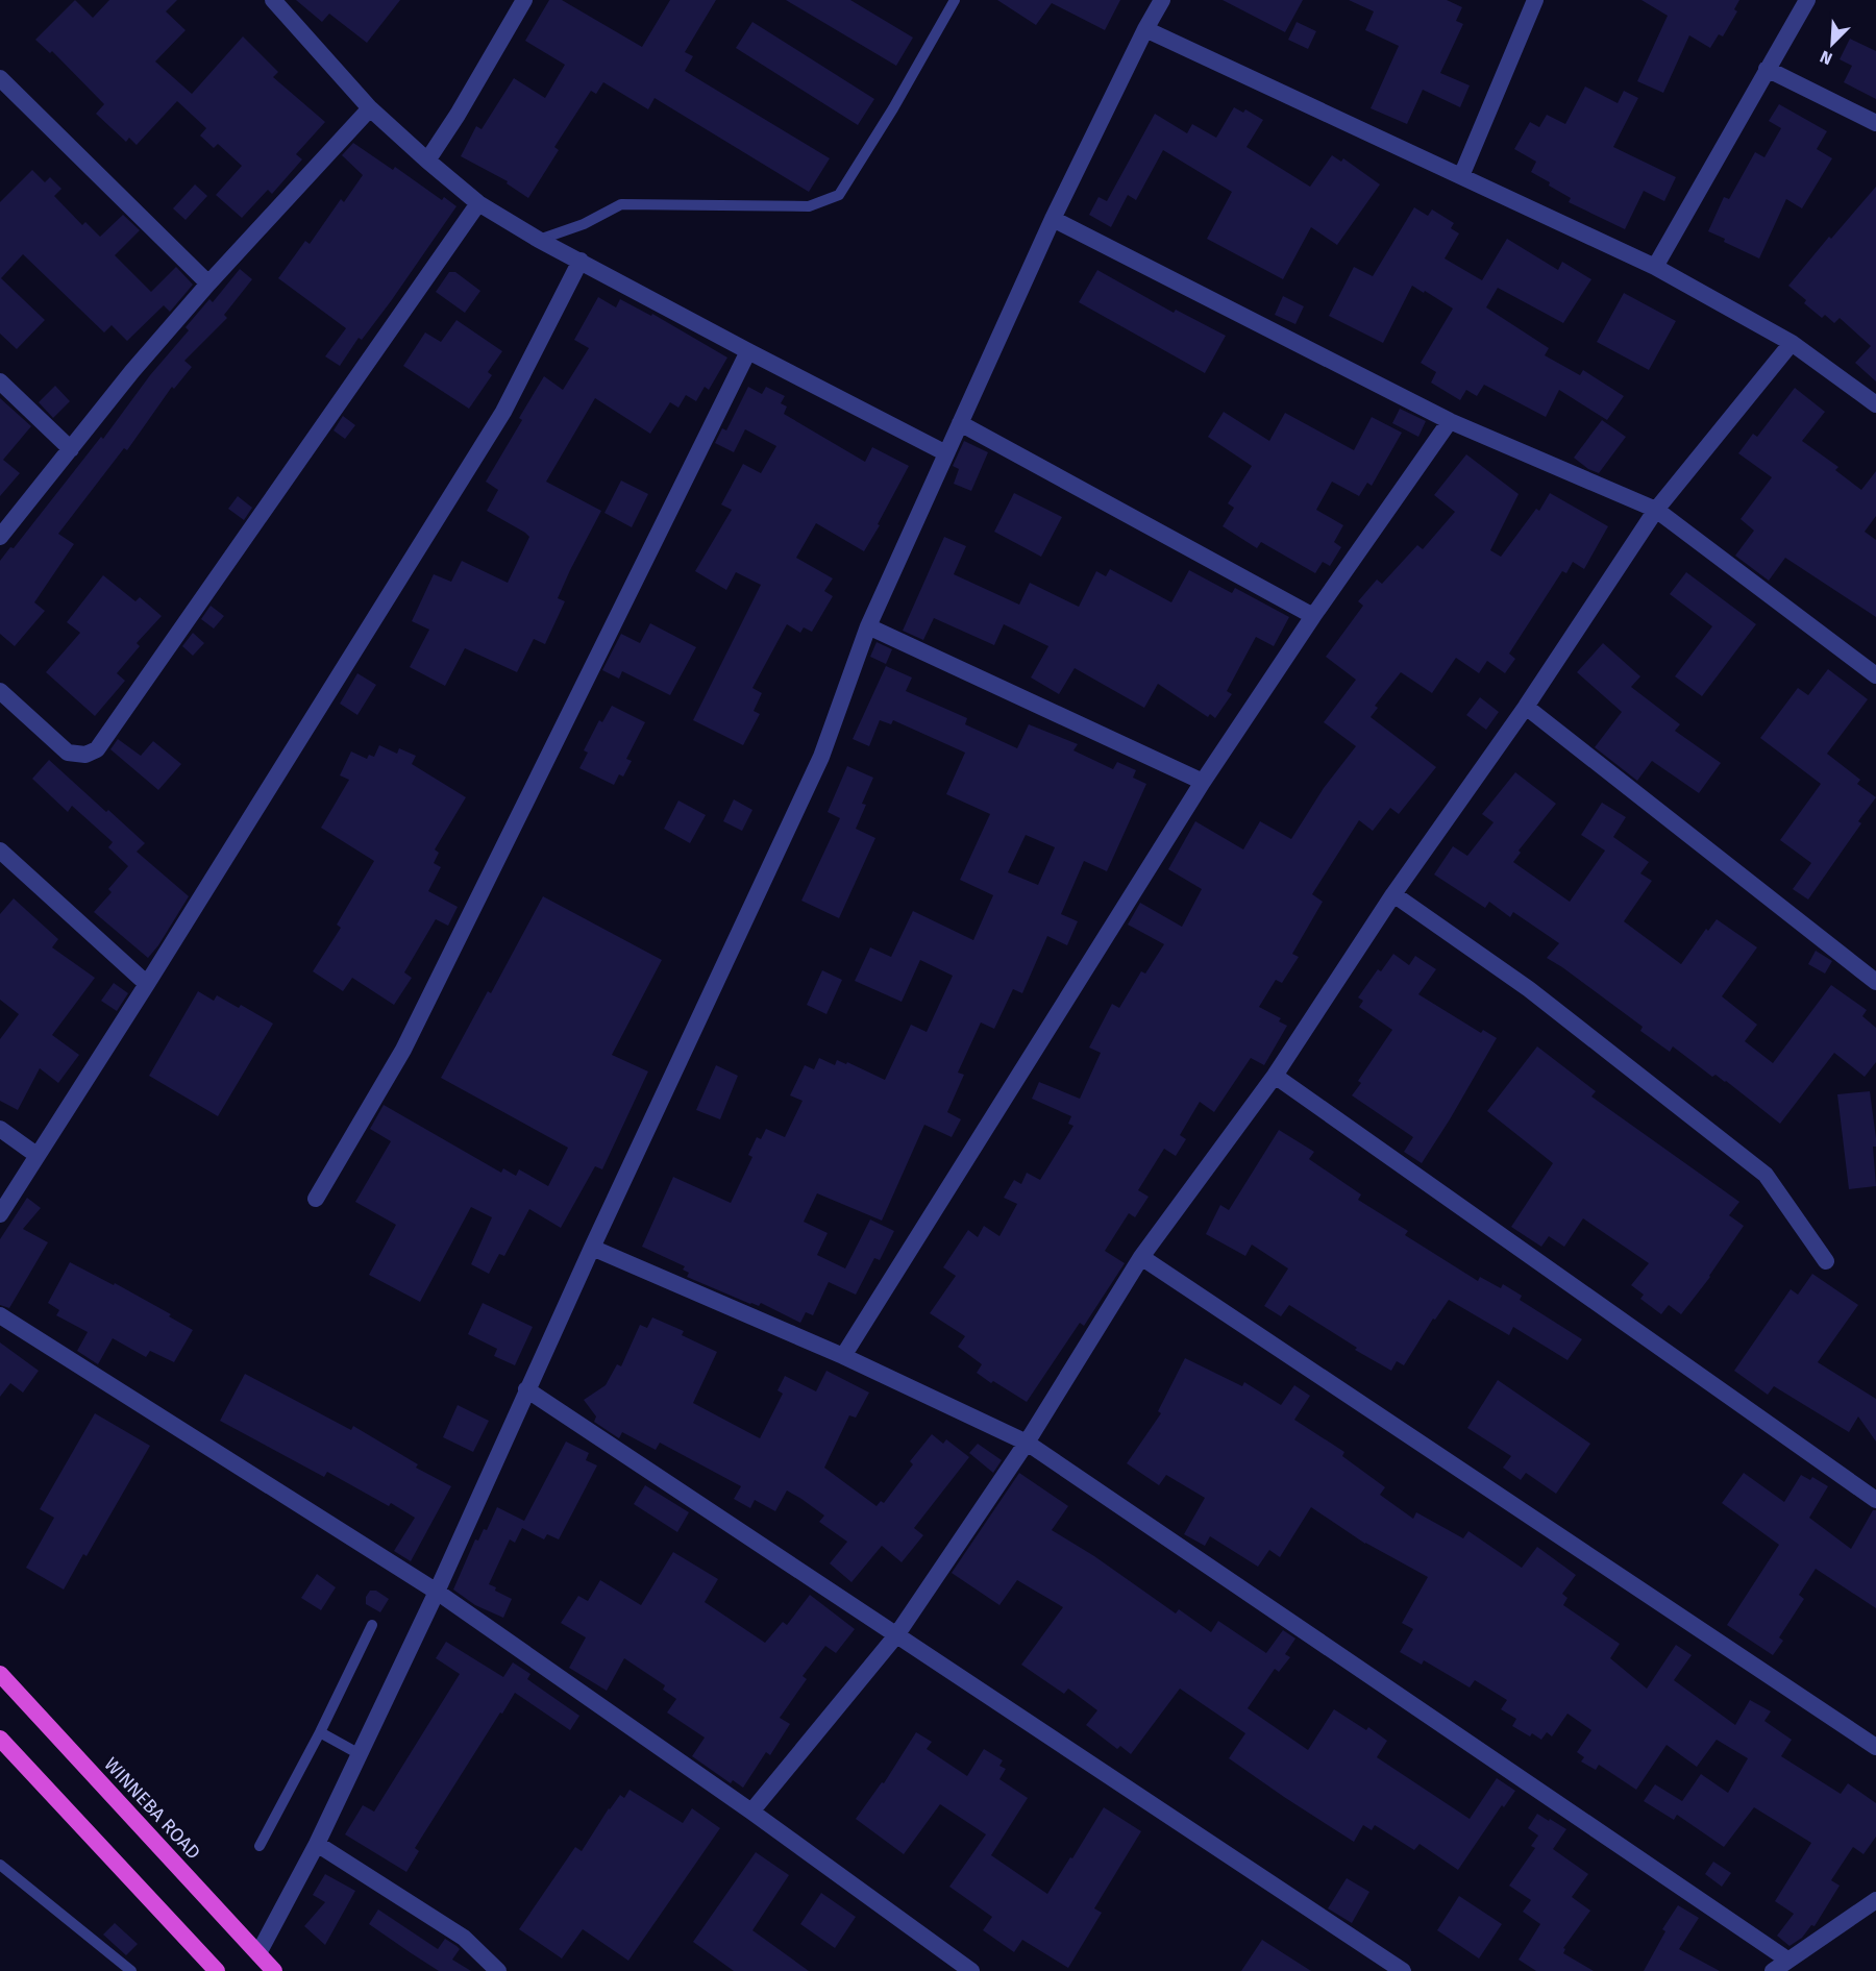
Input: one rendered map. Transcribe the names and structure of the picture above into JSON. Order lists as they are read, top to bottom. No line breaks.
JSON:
{"streets":{"highway":["WINNEBA ROAD"]},"north":"bottom left"}
